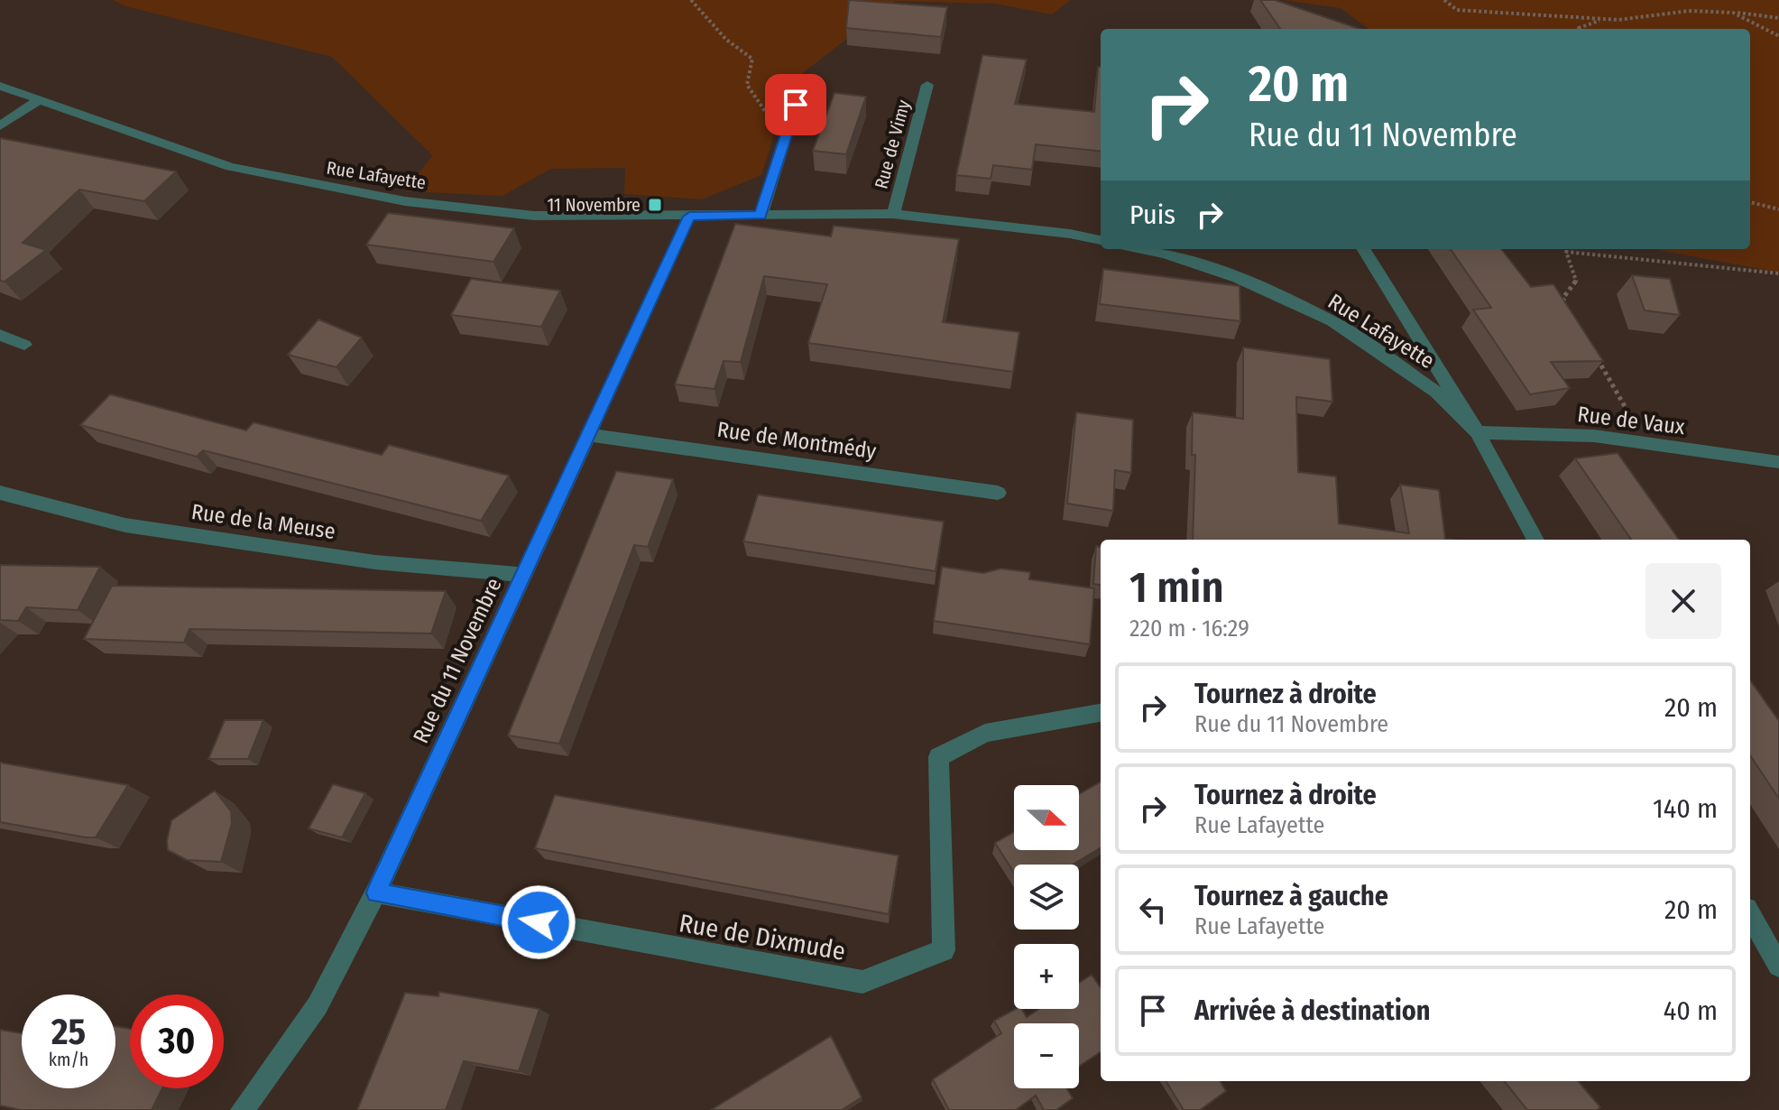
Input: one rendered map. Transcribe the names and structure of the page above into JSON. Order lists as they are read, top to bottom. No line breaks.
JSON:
{"streets":{"street":["Rue de Vimy","Rue Lafayette","Rue de Vaux","Rue de Montmédy","Rue de la Meuse","Rue du 11 Novembre","Rue de Dixmude"]},"crossings":[["Rue de Vimy","Rue Lafayette"],["Rue Lafayette","Rue de Vaux"],["Rue Lafayette","Rue du 11 Novembre"],["Rue de Montmédy","Rue du 11 Novembre"],["Rue de la Meuse","Rue du 11 Novembre"],["Rue du 11 Novembre","Rue de Dixmude"]],"places":{"transit":["11 Novembre"]},"north":"right","page":{"turn":["20 m","Rue du 11 Novembre"],"then":"Puis","heading":["1 min","220 m · 16:29"],"list":[{"name":"Tournez à droite","note":"Rue du 11 Novembre","value":"20 m"},{"name":"Tournez à droite","note":"Rue Lafayette","value":"140 m"},{"name":"Tournez à gauche","note":"Rue Lafayette","value":"20 m"},{"name":"Arrivée à destination","value":"40 m"}],"map_buttons":["+","−"],"speed":"25 km/h","limit":"30"}}
